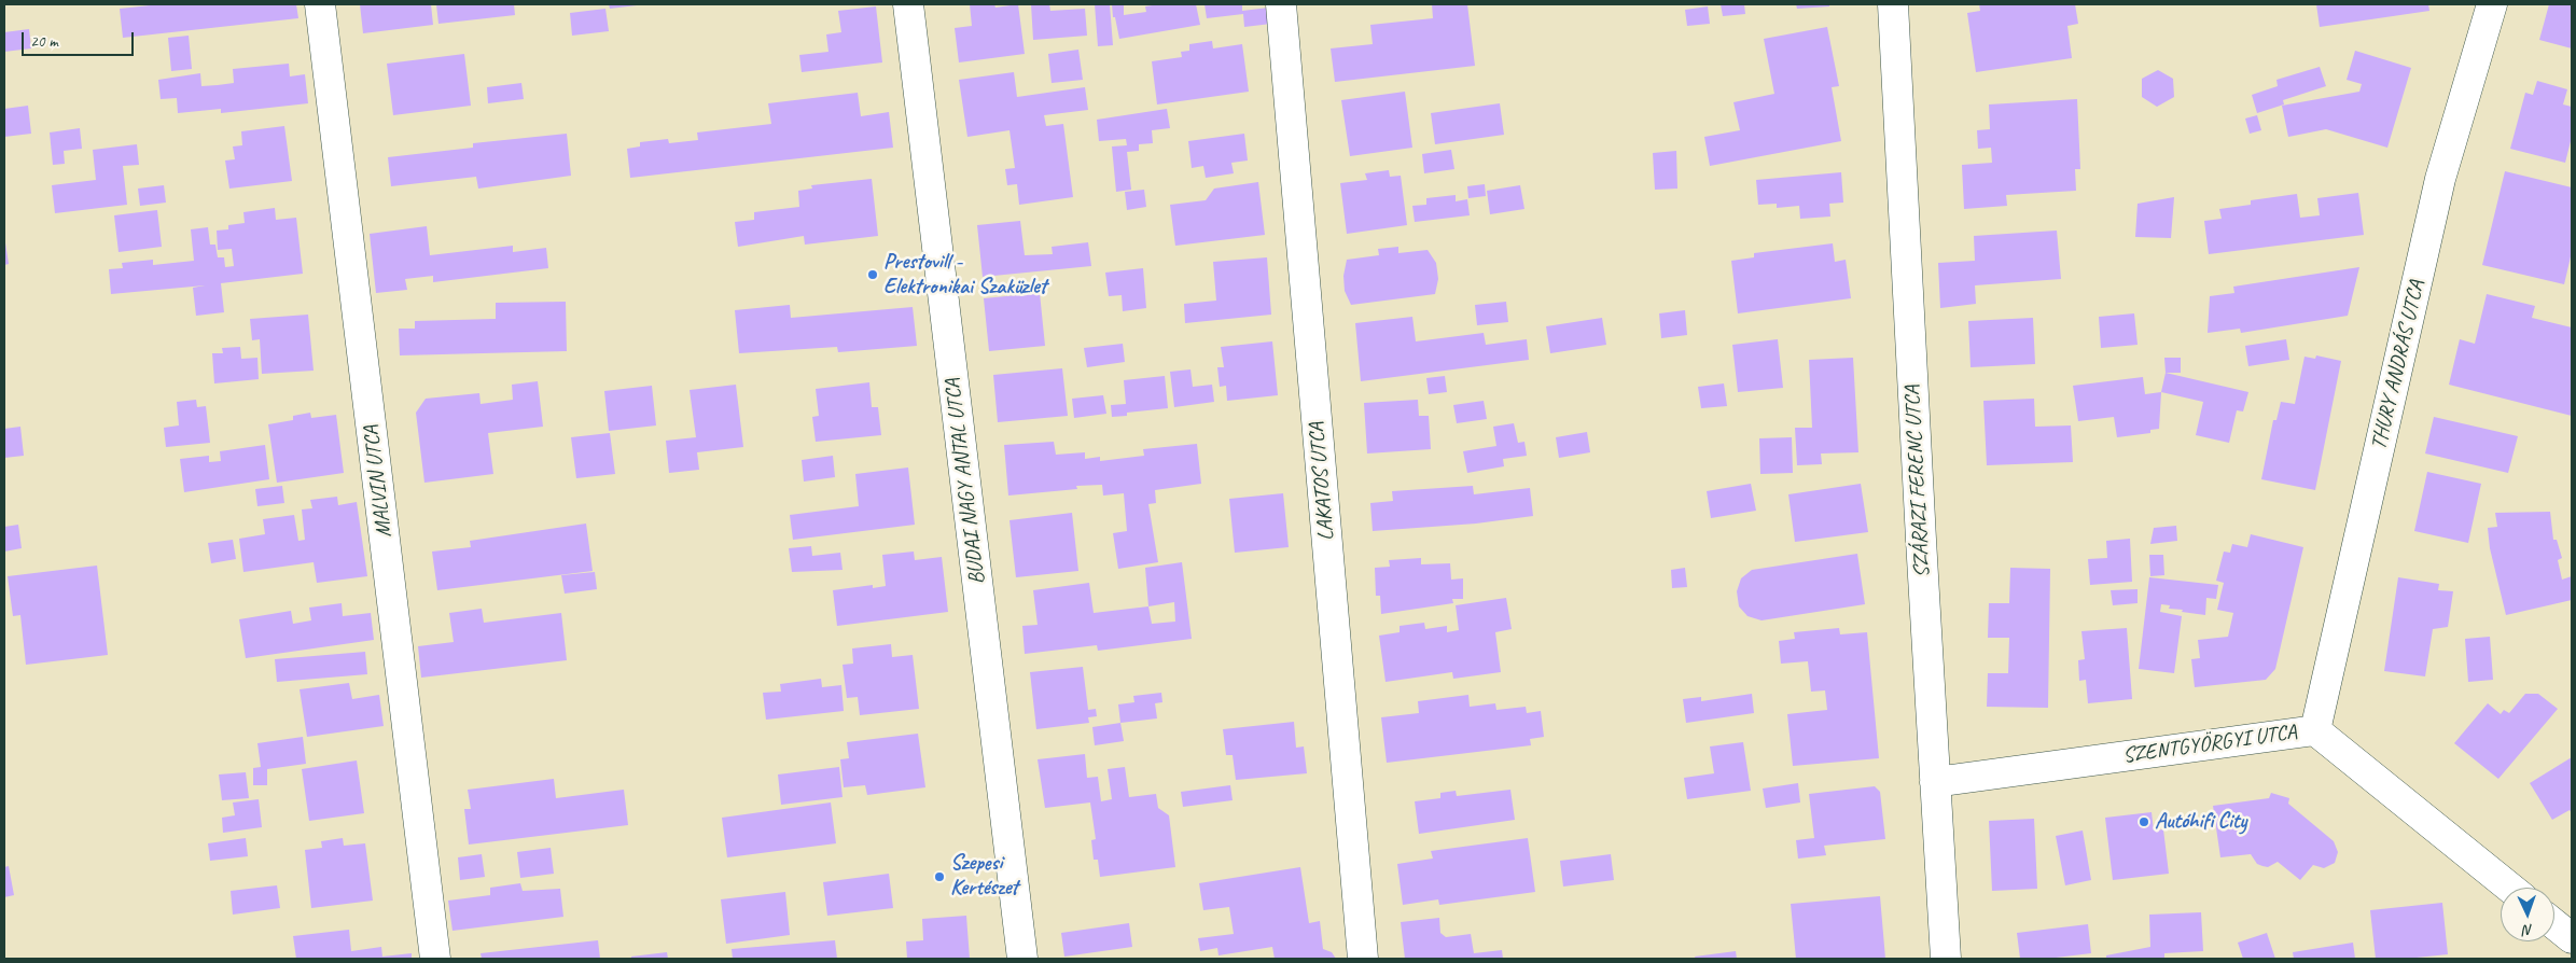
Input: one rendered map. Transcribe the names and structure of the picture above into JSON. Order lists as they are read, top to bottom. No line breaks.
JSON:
{"streets":{"street":["THURY ANDRÁS UTCA","MALVIN UTCA","BUDAI NAGY ANTAL UTCA","LAKATOS UTCA","SZÁRAZI FERENC UTCA","SZENTGYÖRGYI UTCA"]},"crossings":[["THURY ANDRÁS UTCA","SZENTGYÖRGYI UTCA"],["SZÁRAZI FERENC UTCA","SZENTGYÖRGYI UTCA"]],"places":["Prestovill - Elektronikai Szaküzlet","Autóhifi City","Szepesi Kertészet"],"scale_bar":"20 m","north":"bottom"}
